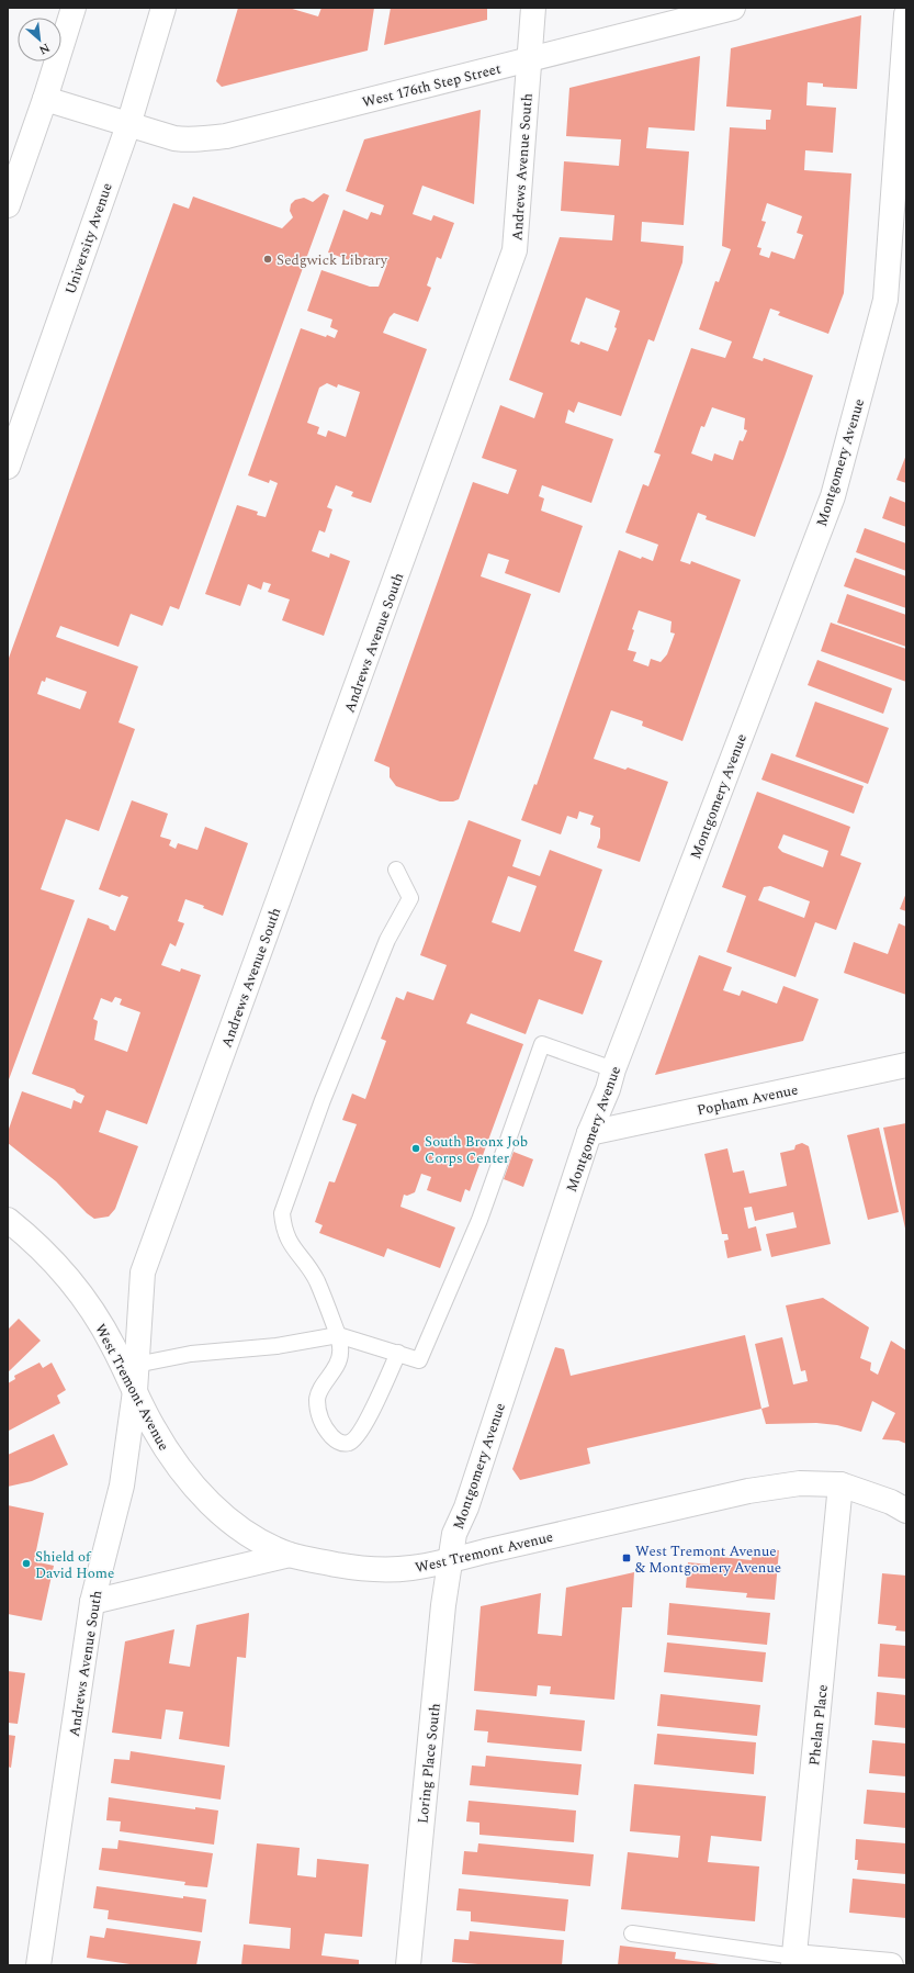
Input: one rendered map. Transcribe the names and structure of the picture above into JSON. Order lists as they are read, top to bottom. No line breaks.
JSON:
{"streets":{"street":["West 176th Step Street","Andrews Avenue South","University Avenue","Montgomery Avenue","Popham Avenue","West Tremont Avenue","Phelan Place","Loring Place South"]},"crossings":[["West 176th Step Street","Andrews Avenue South"],["West 176th Step Street","University Avenue"],["Andrews Avenue South","West Tremont Avenue"],["Montgomery Avenue","Popham Avenue"],["Montgomery Avenue","West Tremont Avenue"],["Montgomery Avenue","Loring Place South"],["West Tremont Avenue","Phelan Place"],["West Tremont Avenue","Loring Place South"]],"places":{"other":["Sedgwick Library","South Bronx Job Corps Center","Shield of David Home"],"transit":["West Tremont Avenue & Montgomery Avenue"]},"north":"bottom right"}
